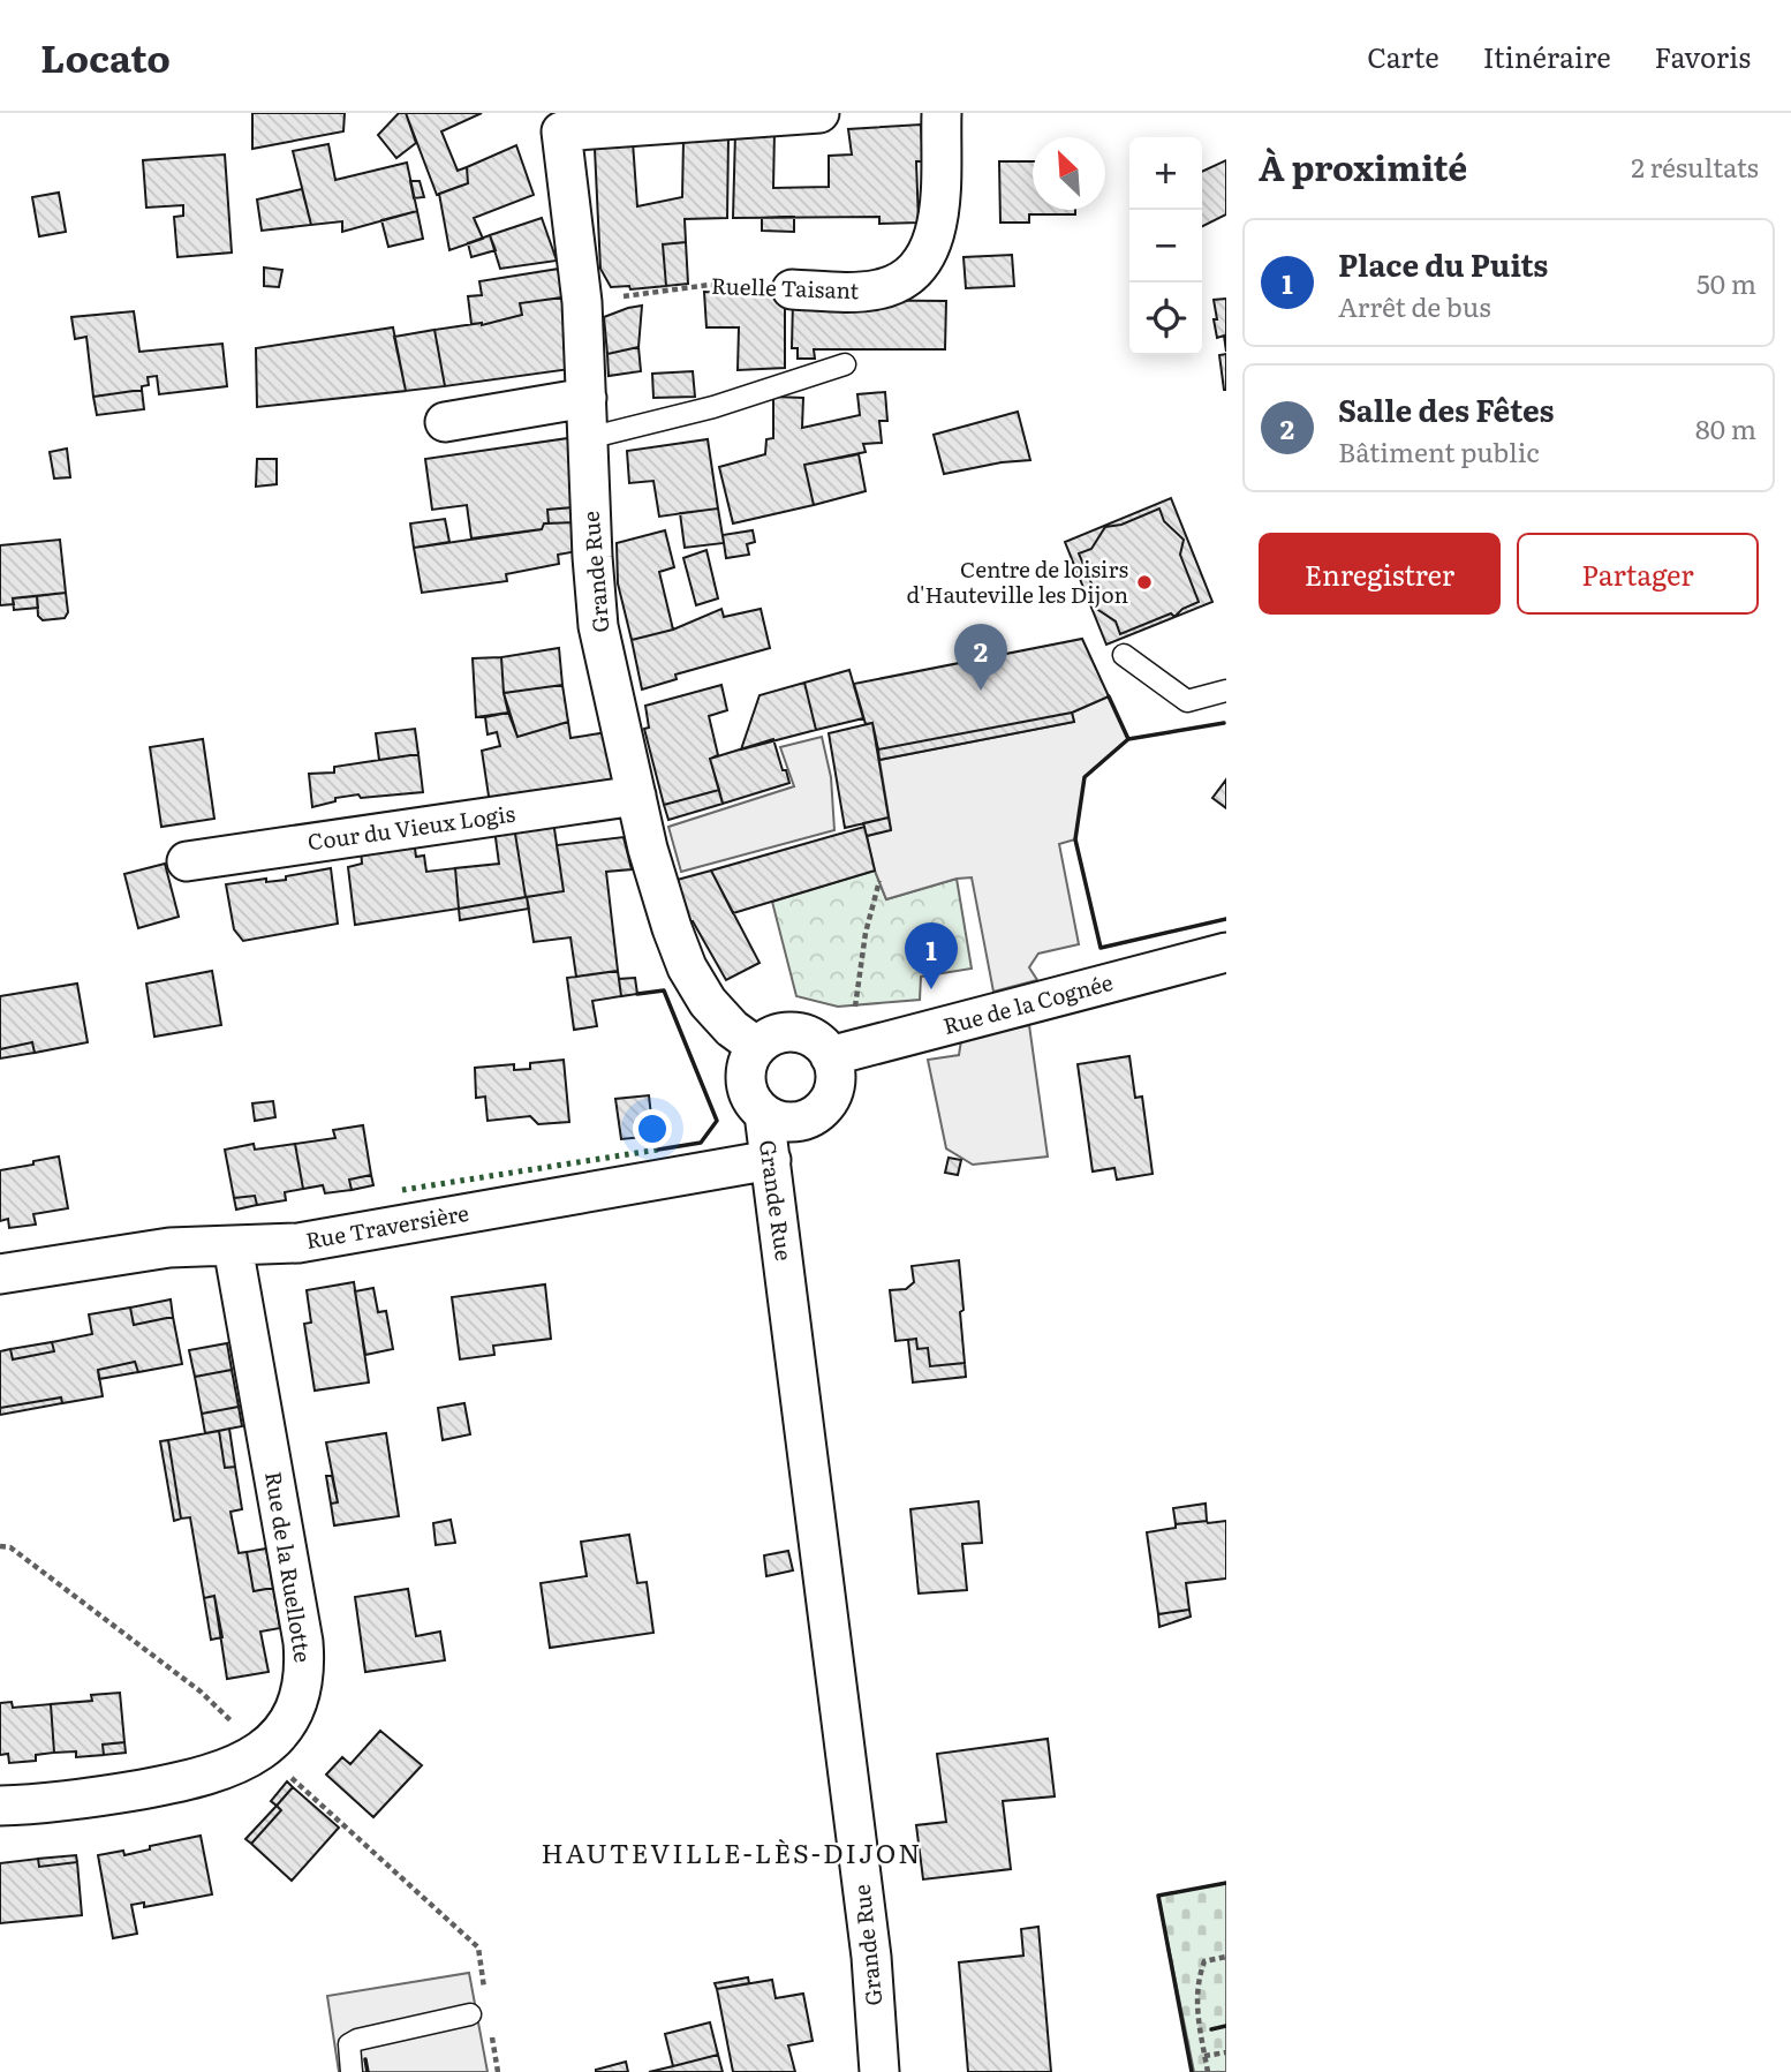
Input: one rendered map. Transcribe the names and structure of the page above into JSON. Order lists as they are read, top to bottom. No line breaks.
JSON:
{"streets":{"street":["Ruelle Taisant","Grande Rue","Cour du Vieux Logis","Rue de la Cognée","Rue Traversière","Rue de la Ruellotte"]},"crossings":[["Ruelle Taisant","Grande Rue"],["Grande Rue","Cour du Vieux Logis"],["Grande Rue","Rue de la Cognée"],["Grande Rue","Rue Traversière"],["Rue Traversière","Rue de la Ruellotte"]],"districts":["HAUTEVILLE-LÈS-DIJON"],"places":["Centre de loisirs d'Hauteville les Dijon"],"north":"top left","page":{"header":"Locato","nav":["Carte","Itinéraire","Favoris"],"heading":["À proximité","2 résultats"],"map_buttons":["+","−"],"list":[{"mark":"1","name":"Place du Puits","note":"Arrêt de bus","value":"50 m"},{"mark":"2","name":"Salle des Fêtes","note":"Bâtiment public","value":"80 m"}],"buttons":["Enregistrer","Partager"],"pins":["2","1"]}}
